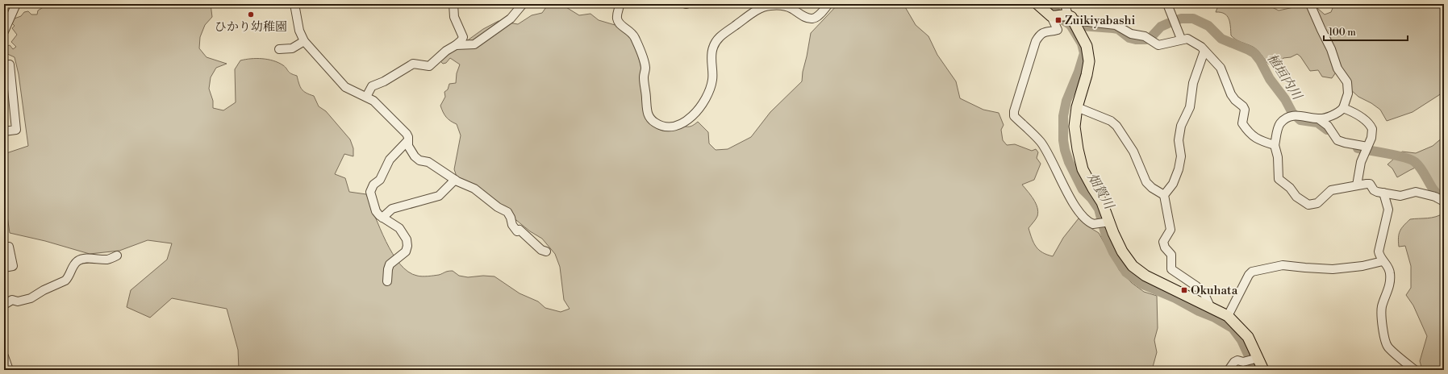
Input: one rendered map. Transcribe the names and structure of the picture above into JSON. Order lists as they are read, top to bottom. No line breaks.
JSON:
{"water":["植垣内川","畑賀川"],"places":{"other":["ひかり幼稚園"],"transit":["Zuikiyabashi","Okuhata"]},"scale_bar":"100 m"}
